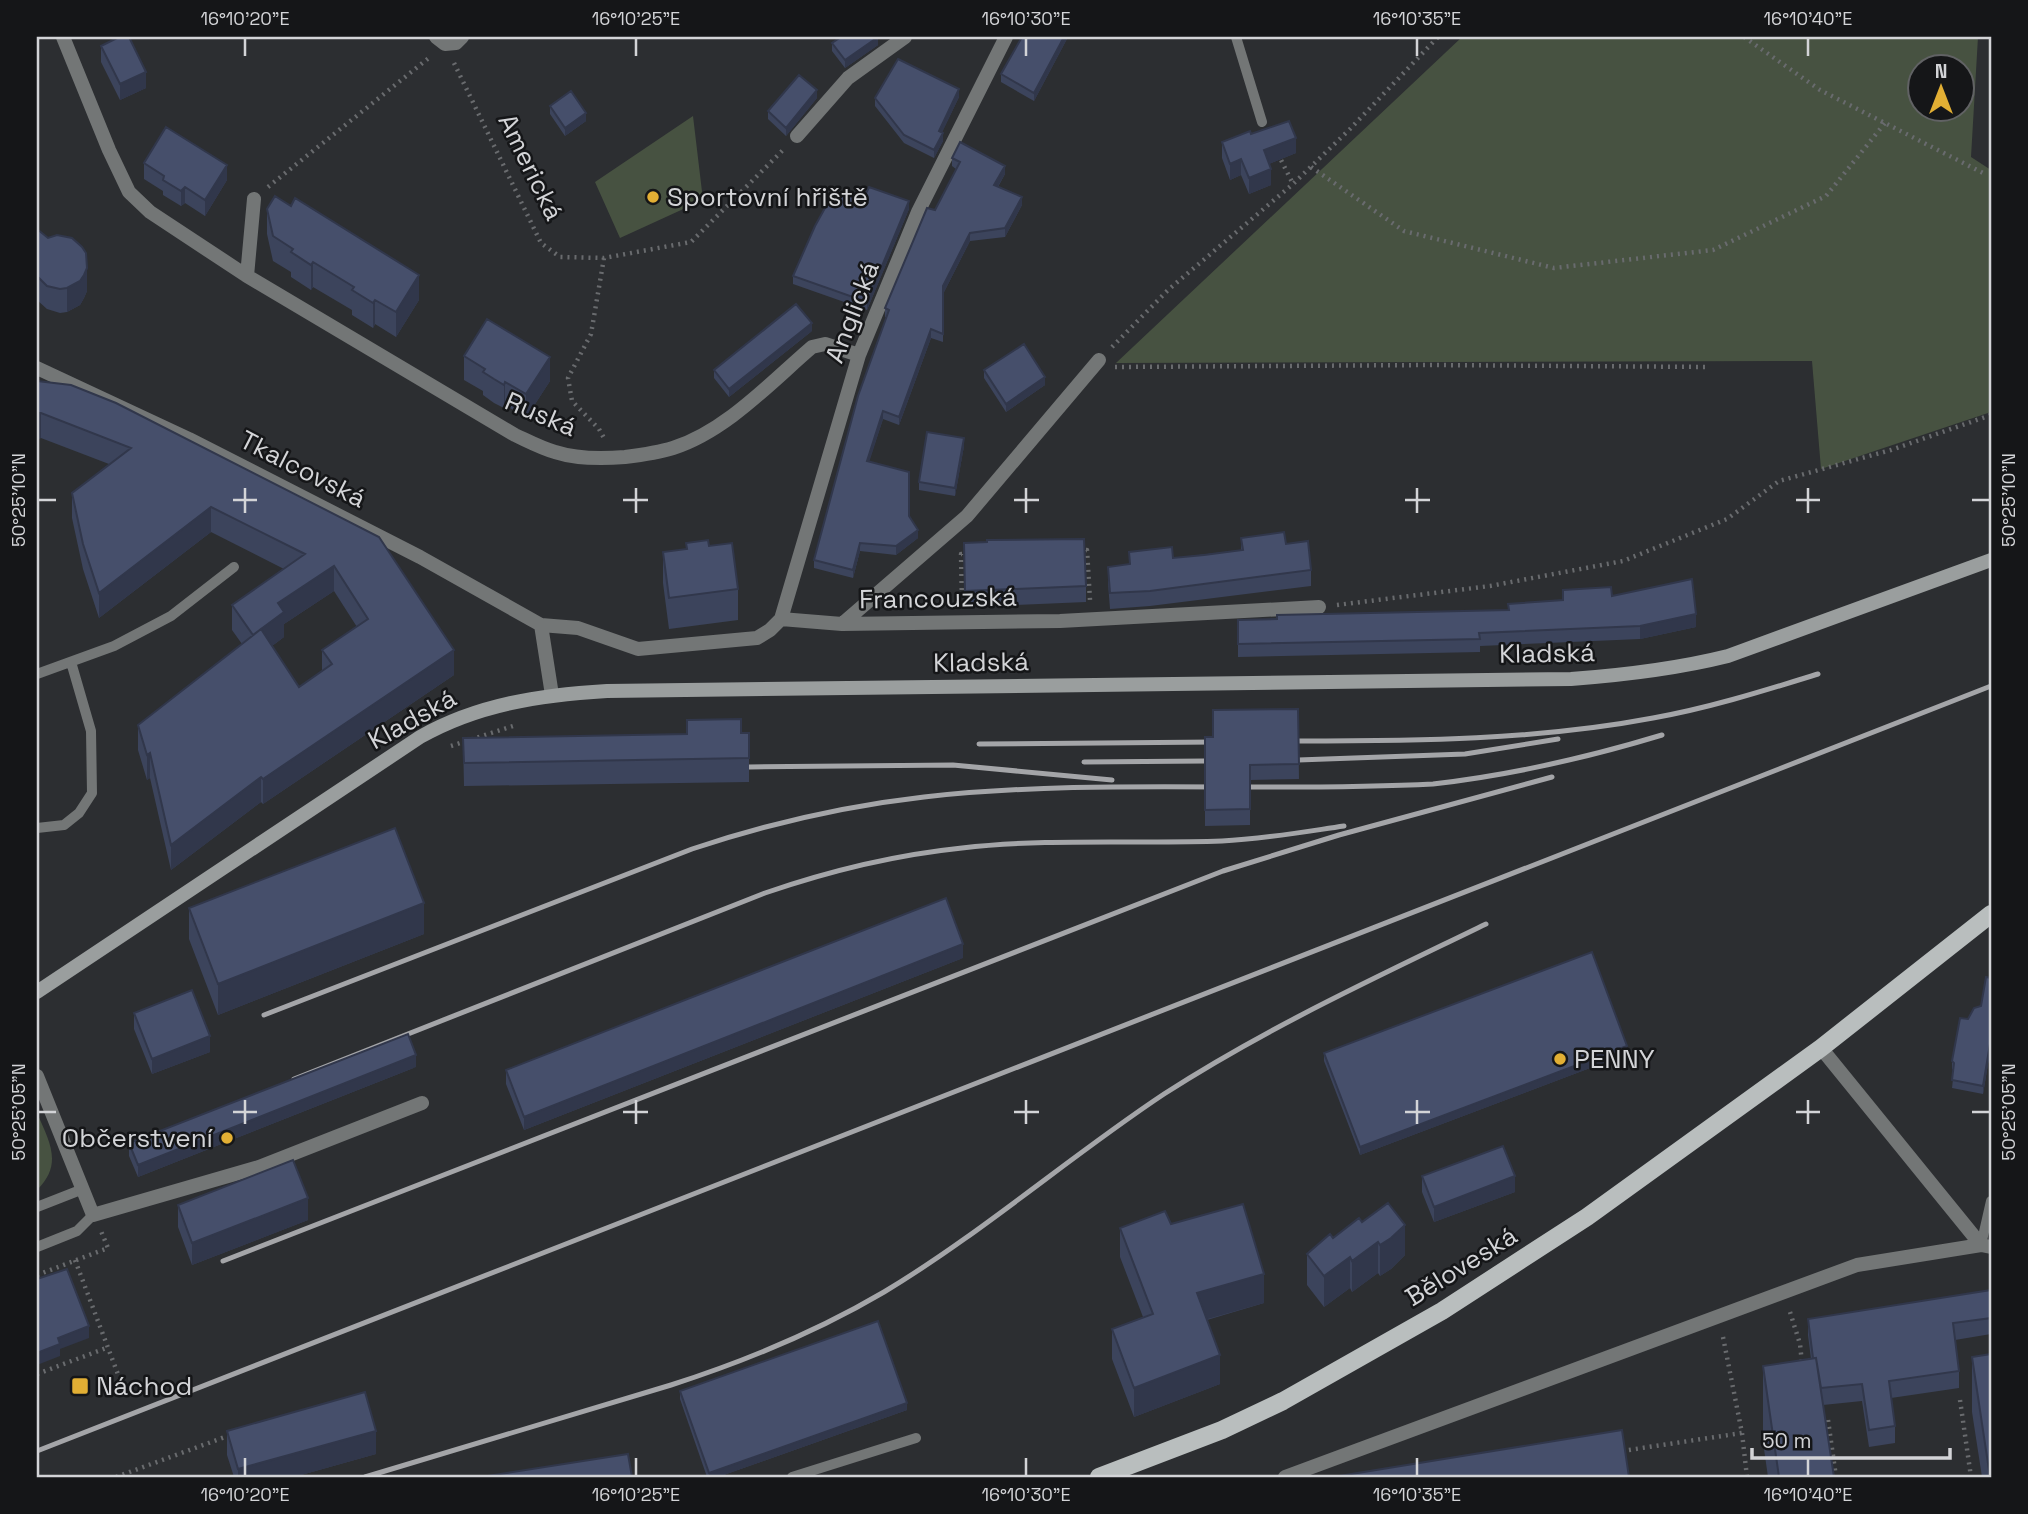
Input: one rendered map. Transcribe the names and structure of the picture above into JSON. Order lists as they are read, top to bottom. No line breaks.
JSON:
{"streets":{"main road":["Kladská","Běloveská"],"street":["Anglická","Ruská","Tkalcovská","Francouzská"],"path":["Americká"]},"crossings":[["Anglická","Ruská"],["Anglická","Tkalcovská"]],"places":{"other":["Sportovní hřiště","PENNY","Občerstvení"],"transit":["Náchod"]},"scale_bar":"50 m","north":"top","coordinates":["16°10'20\"E","16°10'25\"E","16°10'30\"E","16°10'35\"E","16°10'40\"E","50°25'10\"N","50°25'05\"N"]}
